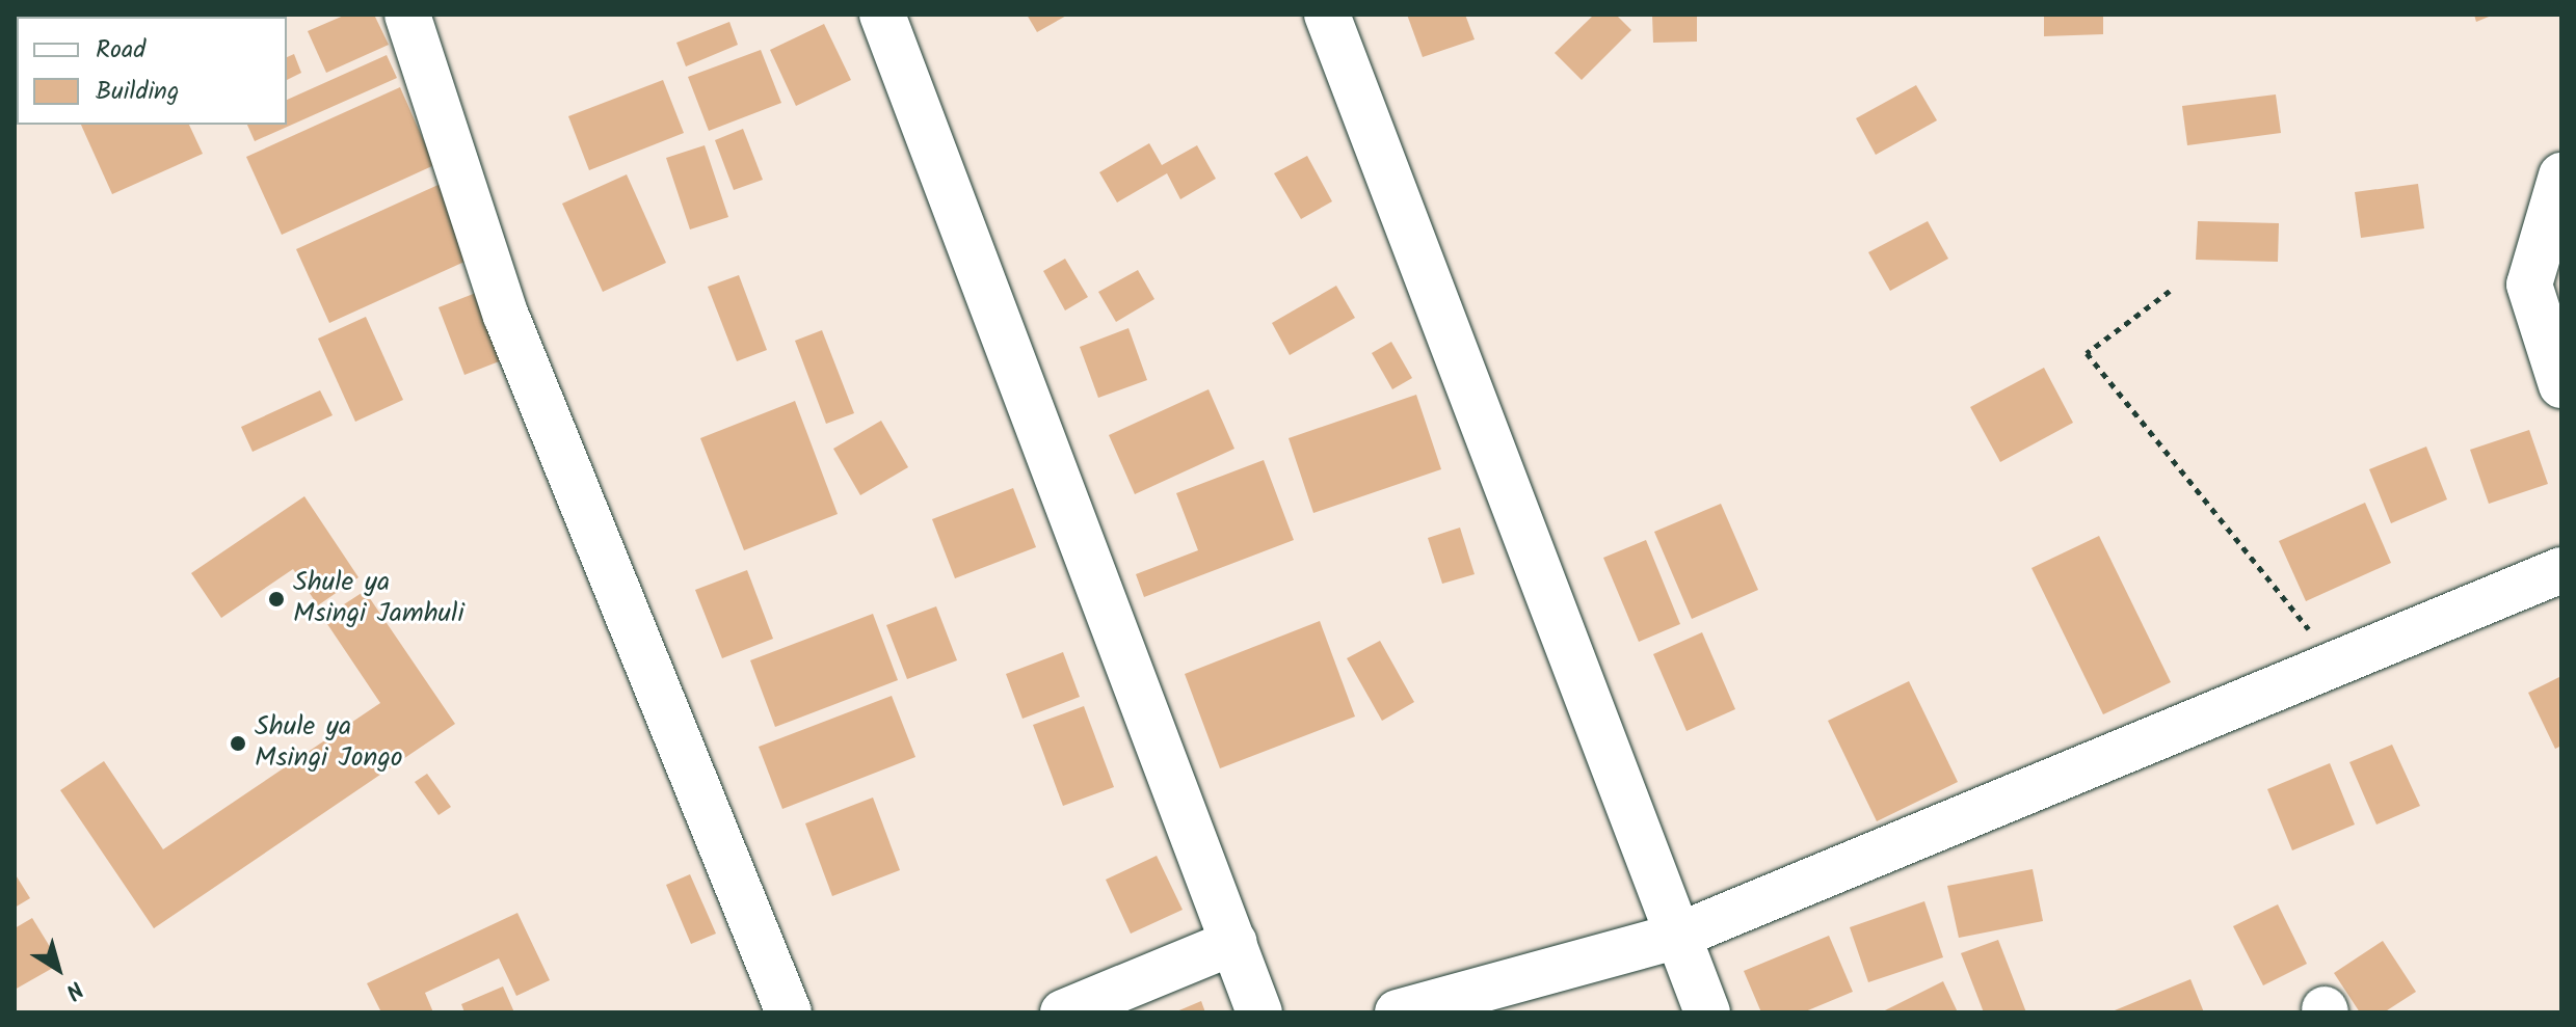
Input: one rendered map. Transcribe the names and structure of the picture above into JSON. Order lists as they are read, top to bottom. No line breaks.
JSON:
{"places":["Shule ya Msingi Jamhuli","Shule ya Msingi Jongo"],"legend":["Road","Building"],"north":"bottom right"}
